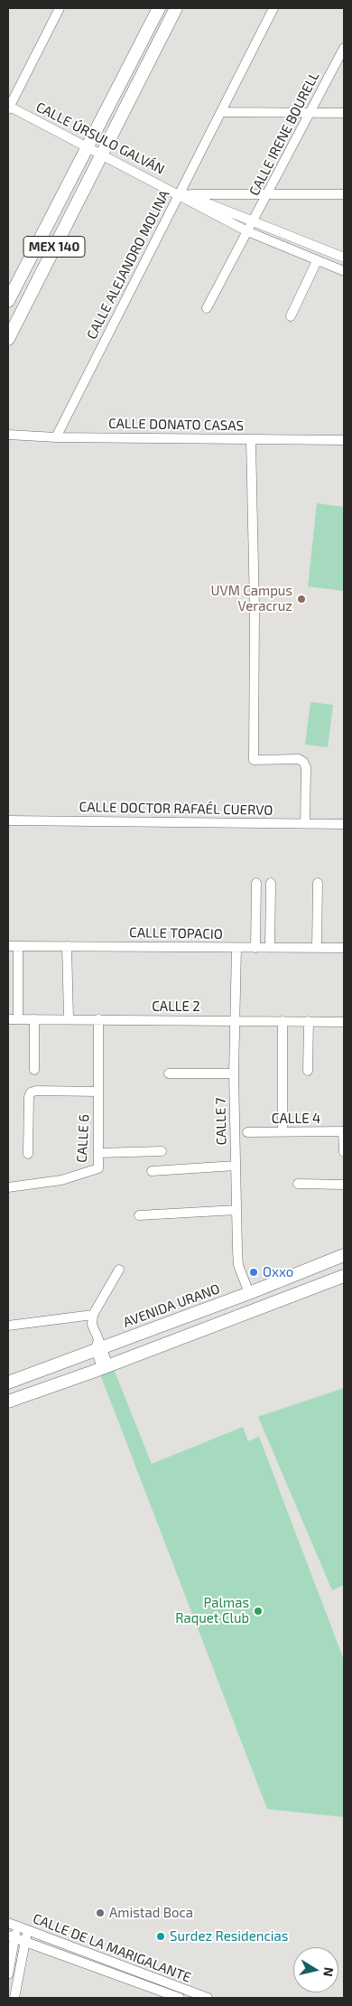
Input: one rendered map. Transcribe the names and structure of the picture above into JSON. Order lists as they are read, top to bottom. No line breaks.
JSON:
{"streets":{"main road":["MEX 140","AVENIDA URANO"],"street":["CALLE IRENE BOURELL","CALLE ÚRSULO GALVÁN","CALLE ALEJANDRO MOLINA","CALLE DONATO CASAS","CALLE DOCTOR RAFAÉL CUERVO","CALLE TOPACIO","CALLE 2","CALLE 4","CALLE 7","CALLE 6","CALLE DE LA MARIGALANTE"]},"crossings":[["CALLE ÚRSULO GALVÁN","MEX 140"],["CALLE ÚRSULO GALVÁN","CALLE ALEJANDRO MOLINA"],["CALLE ALEJANDRO MOLINA","CALLE DONATO CASAS"],["CALLE TOPACIO","CALLE 7"],["CALLE 2","CALLE 7"],["CALLE 2","CALLE 6"],["CALLE 7","AVENIDA URANO"]],"places":["UVM Campus Veracruz","Oxxo","Palmas Raquet Club","Amistad Boca","Surdez Residencias"],"north":"right"}
